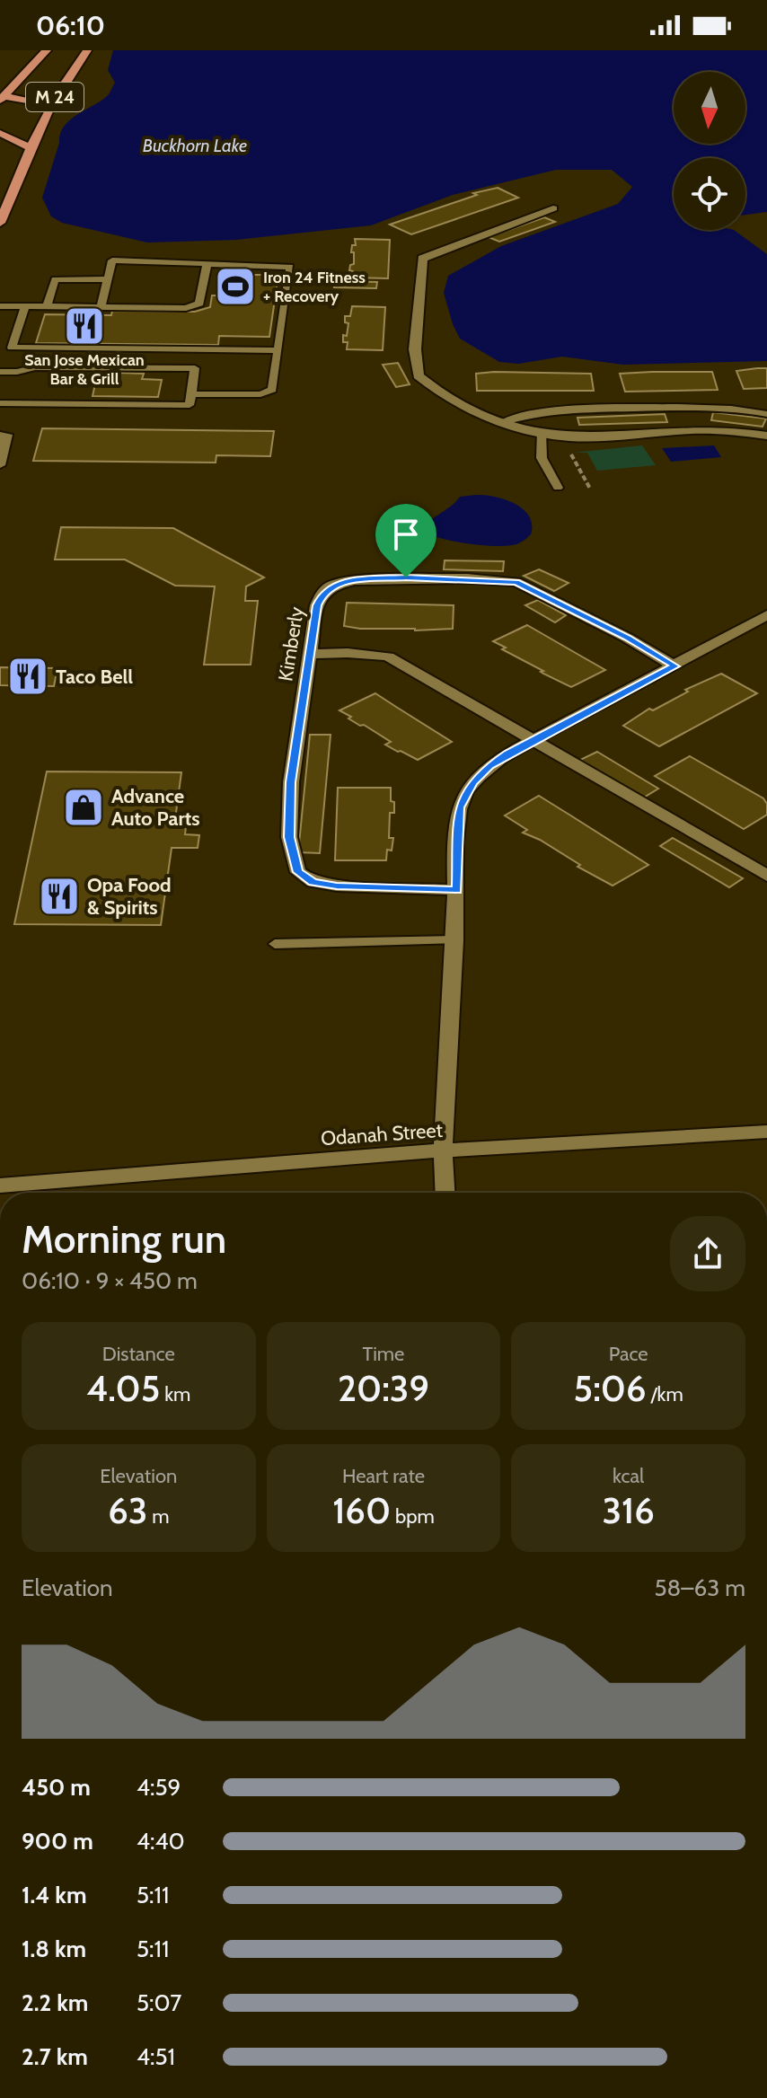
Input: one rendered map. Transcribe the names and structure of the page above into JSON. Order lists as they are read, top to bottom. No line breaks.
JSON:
{"streets":{"main road":["M 24"],"street":["Kimberly","Odanah Street"]},"water":["Buckhorn Lake"],"places":{"sports":["Iron 24 Fitness + Recovery"],"restaurant":["San Jose Mexican Bar & Grill","Taco Bell","Opa Food & Spirits"],"shop":["Advance Auto Parts"]},"north":"bottom","page":{"status":"06:10","heading":["Morning run","06:10 · 9 × 450 m"],"stats":[["Distance","4.05 km"],["Time","20:39"],["Pace","5:06 /km"],["Elevation","63 m"],["Heart rate","160 bpm"],["kcal","316"]],"chart":["Elevation","58–63 m"],"list":[{"name":"450 m","note":"4:59"},{"name":"900 m","note":"4:40"},{"name":"1.4 km","note":"5:11"},{"name":"1.8 km","note":"5:11"},{"name":"2.2 km","note":"5:07"},{"name":"2.7 km","note":"4:51"}]}}
